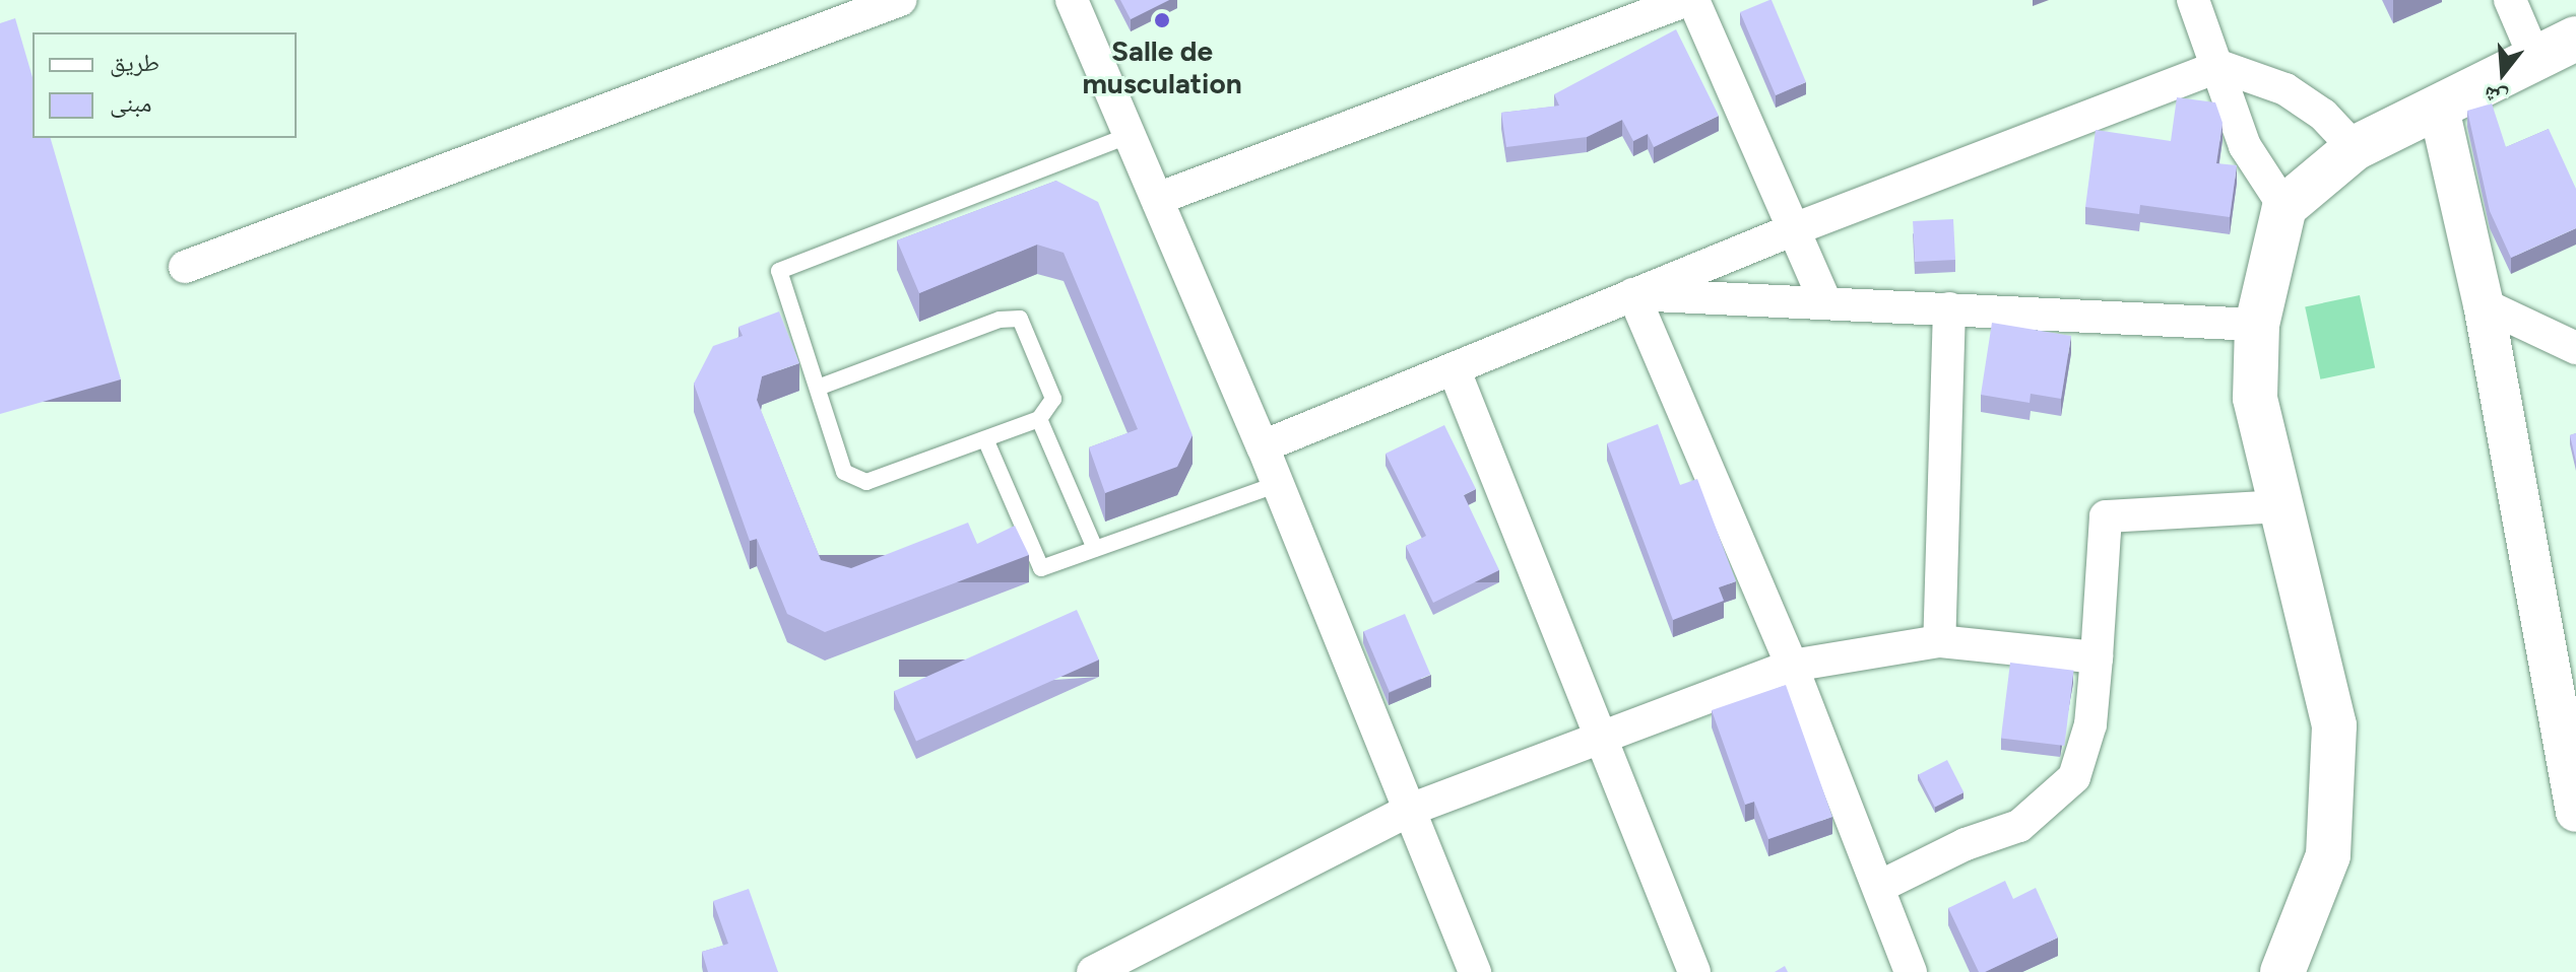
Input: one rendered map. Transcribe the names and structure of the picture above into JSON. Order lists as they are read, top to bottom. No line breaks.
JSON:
{"places":["Salle de musculation"],"legend":["طريق","مبنى"],"north":"bottom"}
